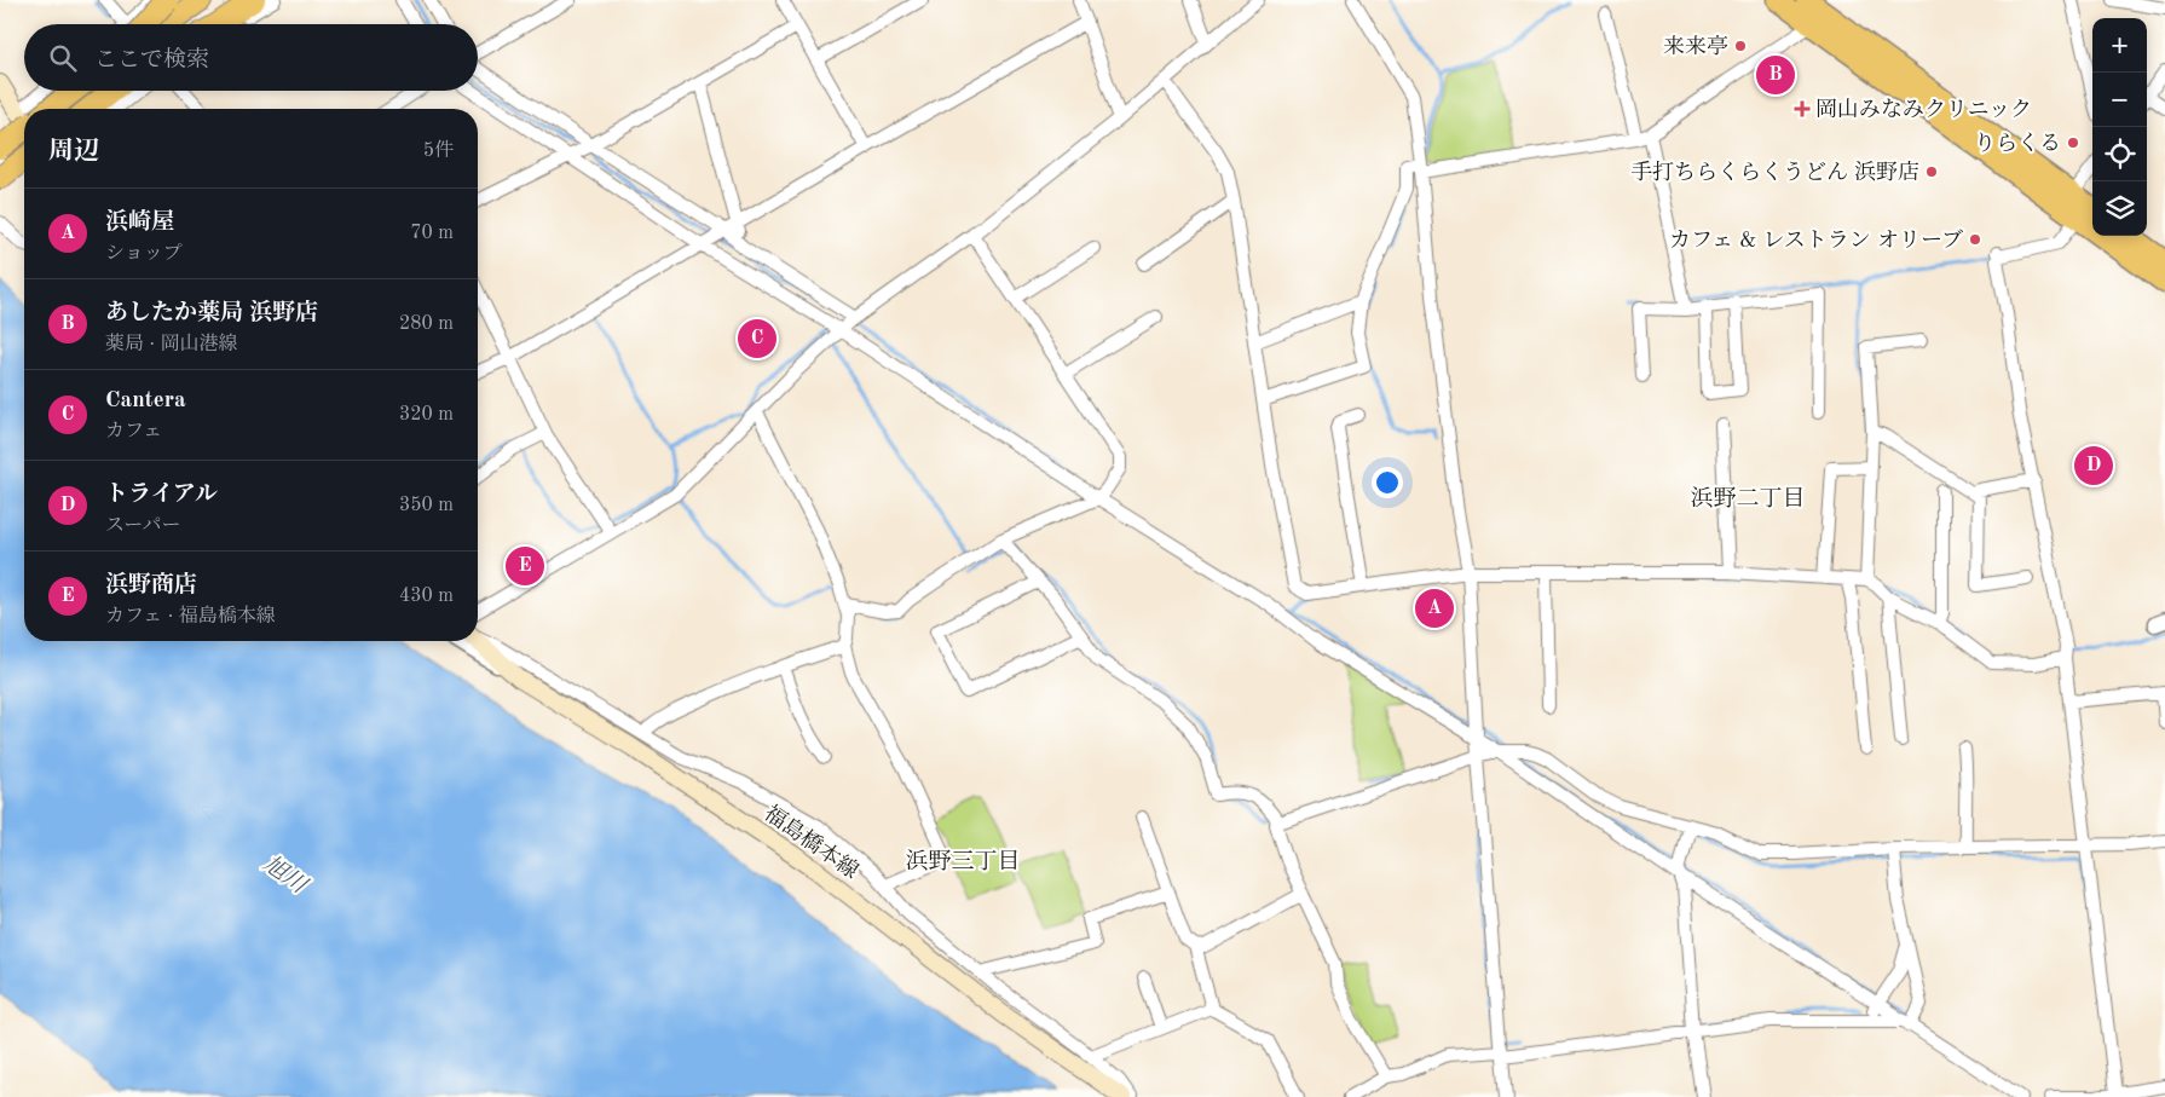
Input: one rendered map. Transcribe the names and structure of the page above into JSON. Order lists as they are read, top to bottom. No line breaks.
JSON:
{"streets":{"main road":["福島橋本線"]},"districts":["浜野二丁目","浜野三丁目"],"water":["旭川"],"places":{"other":["来来亭","りらくる","手打ちらくらくうどん 浜野店","カフェ & レストラン オリーブ"],"health":["岡山みなみクリニック"]},"page":{"map_buttons":["+","−"],"search":"ここで検索","pins":["B","C","D","E","A"],"heading":["周辺","5件"],"list":[{"mark":"A","name":"浜崎屋","note":"ショップ","value":"70 m"},{"mark":"B","name":"あしたか薬局 浜野店","note":"薬局 · 岡山港線","value":"280 m"},{"mark":"C","name":"Cantera","note":"カフェ","value":"320 m"},{"mark":"D","name":"トライアル","note":"スーパー","value":"350 m"},{"mark":"E","name":"浜野商店","note":"カフェ · 福島橋本線","value":"430 m"}]}}
